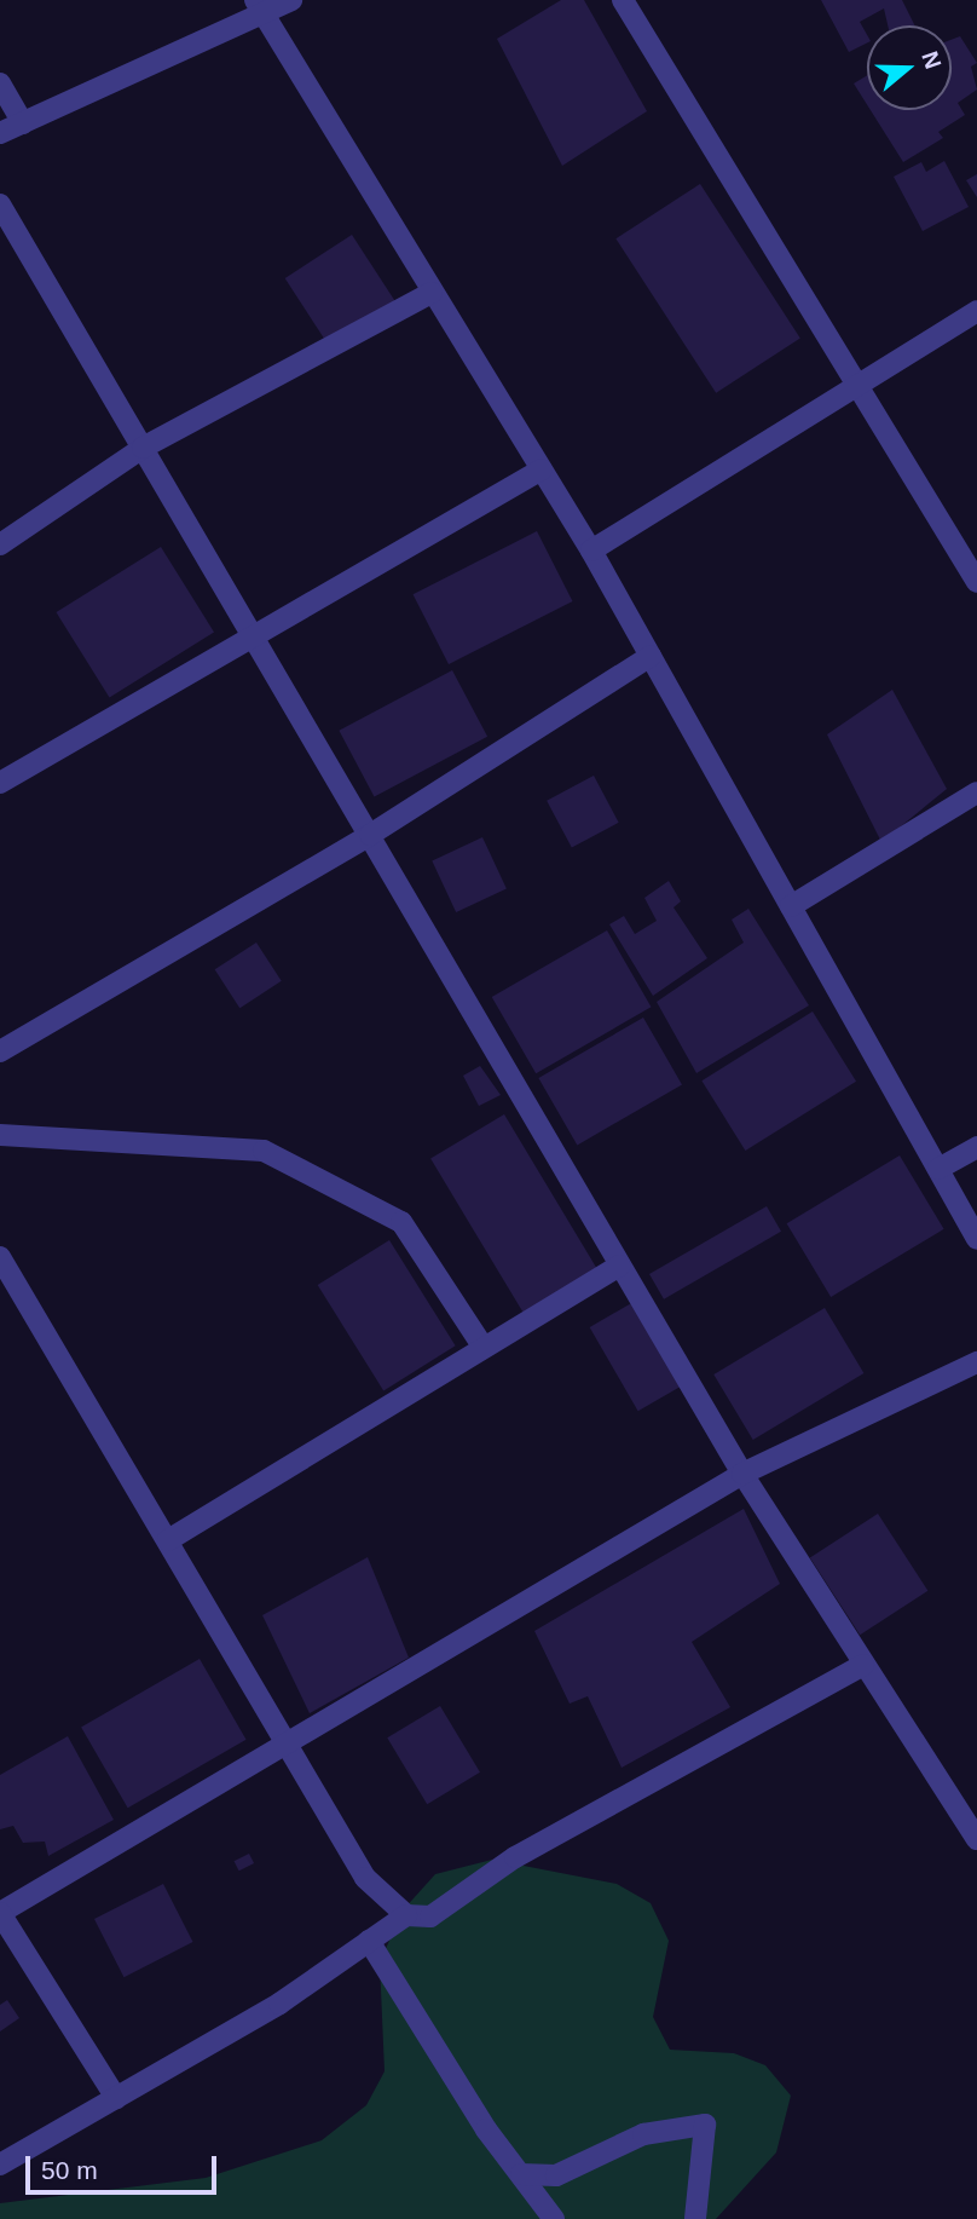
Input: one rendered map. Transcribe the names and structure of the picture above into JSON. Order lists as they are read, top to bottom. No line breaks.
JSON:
{"scale_bar":"50 m","north":"right"}
